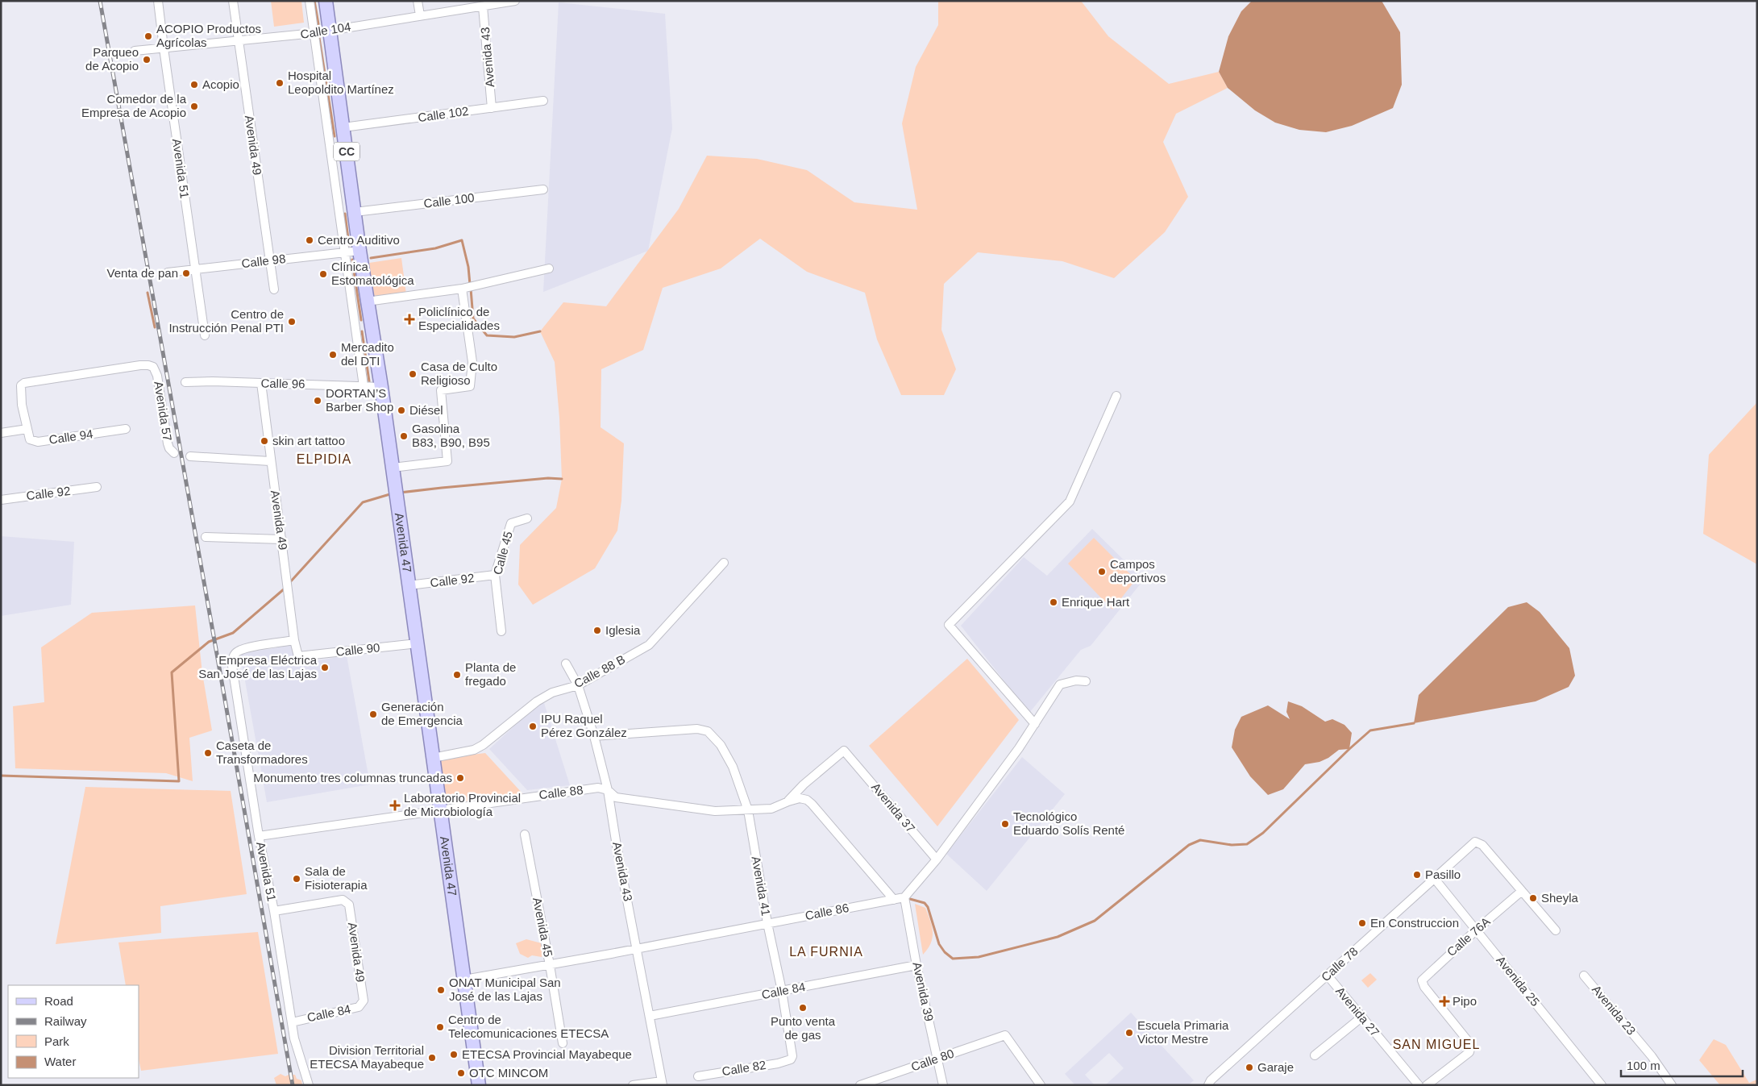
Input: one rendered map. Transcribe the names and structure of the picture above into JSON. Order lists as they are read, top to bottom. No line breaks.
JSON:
{"streets":{"main road":["CC","Avenida 47"],"street":["Calle 104","Avenida 43","Calle 102","Avenida 49","Avenida 51","Calle 100","Calle 98","Calle 96","Avenida 57","Calle 94","Calle 92","Calle 45","Calle 90","Calle 88 B","Calle 88","Avenida 37","Avenida 41","Calle 86","Avenida 45","Calle 76A","Calle 78","Avenida 25","Calle 84","Avenida 39","Avenida 23","Avenida 27","Calle 80","Calle 82"]},"crossings":[["Calle 104","Avenida 43"],["Calle 104","Avenida 49"],["Calle 104","Avenida 51"],["Calle 104","Avenida 47"],["Avenida 43","Calle 102"],["Avenida 43","Calle 88 B"],["Avenida 43","Calle 88"],["Avenida 43","Avenida 41"],["Avenida 43","Calle 86"],["Avenida 43","Calle 84"],["Calle 102","Avenida 47"],["Avenida 49","Avenida 51"],["Avenida 49","Calle 98"],["Avenida 49","Calle 96"],["Avenida 49","Calle 90"],["Avenida 49","Calle 84"],["Avenida 51","Calle 98"],["Avenida 51","Calle 88"],["Avenida 51","Calle 84"],["Calle 100","Avenida 47"],["Calle 98","Avenida 47"],["Calle 96","Avenida 47"],["Avenida 57","Calle 94"],["Calle 92","Avenida 47"],["Calle 92","Calle 45"],["Avenida 47","Calle 90"],["Avenida 47","Calle 88 B"],["Avenida 47","Calle 88"],["Avenida 47","Calle 86"],["Calle 88","Avenida 37"],["Calle 88","Avenida 41"],["Calle 88","Calle 86"],["Avenida 41","Calle 86"],["Avenida 41","Calle 84"],["Avenida 41","Calle 82"],["Calle 86","Avenida 45"],["Calle 86","Avenida 39"],["Calle 76A","Calle 78"],["Calle 76A","Avenida 25"],["Calle 78","Avenida 25"],["Calle 78","Avenida 27"],["Calle 84","Avenida 39"],["Avenida 39","Calle 80"]],"districts":["ELPIDIA","LA FURNIA","SAN MIGUEL"],"places":{"other":["ACOPIO Productos Agrícolas","Parqueo de Acopio","Hospital Leopoldito Martínez","Acopio","Comedor de la Empresa de Acopio","Centro Auditivo","Venta de pan","Clínica Estomatológica","Centro de Instrucción Penal PTI","Mercadito del DTI","Casa de Culto Religioso","DORTAN’S Barber Shop","Diésel","Gasolina B83, B90, B95","skin art tattoo","Campos deportivos","Enrique Hart","Iglesia","Empresa Eléctrica San José de las Lajas","Planta de fregado","Generación de Emergencia","IPU Raquel Pérez González","Caseta de Transformadores","Monumento tres columnas truncadas","Tecnológico Eduardo Solís Renté","Pasillo","Sala de Fisioterapia","Sheyla","En Construccion","ONAT Municipal San José de las Lajas","Punto venta de gas","Centro de Telecomunicaciones ETECSA","Escuela Primaria Victor Mestre","ETECSA Provincial Mayabeque","Division Territorial ETECSA Mayabeque","Garaje","OTC MINCOM"],"health":["Policlínico de Especialidades","Laboratorio Provincial de Microbiología","Pipo"]},"legend":["Road","Railway","Park","Water"],"scale_bar":"100 m"}
